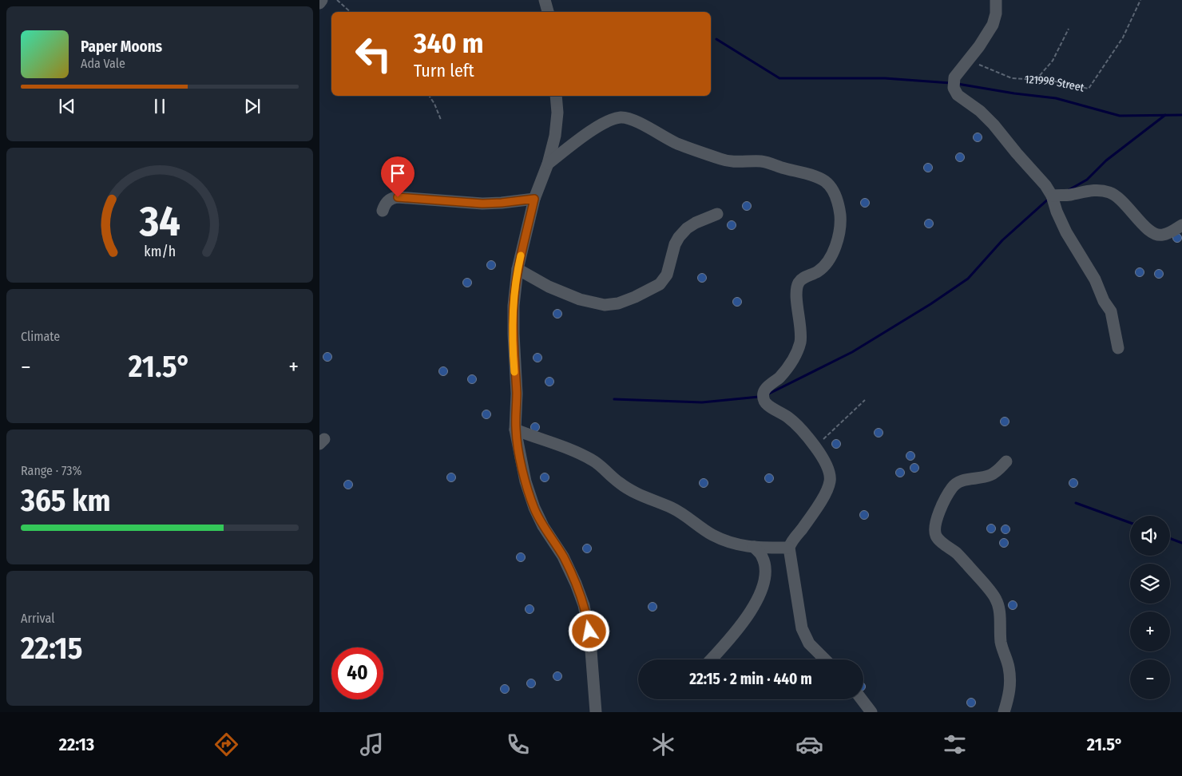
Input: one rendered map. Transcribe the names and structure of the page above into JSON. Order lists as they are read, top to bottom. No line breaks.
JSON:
{"streets":{"path":["121998 Street"]},"page":{"turn":["340 m","Turn left"],"song":["Paper Moons","Ada Vale"],"tile":["Climate",["Range · 73%","365 km"],["Arrival","22:15"]],"heat":["−","21.5°","+"],"map_buttons":["+","−"],"limit":"40","trip":"22:15 · 2 min · 440 m","tabs":["22:13","21.5°"],"gauge":["34","km/h"]}}
